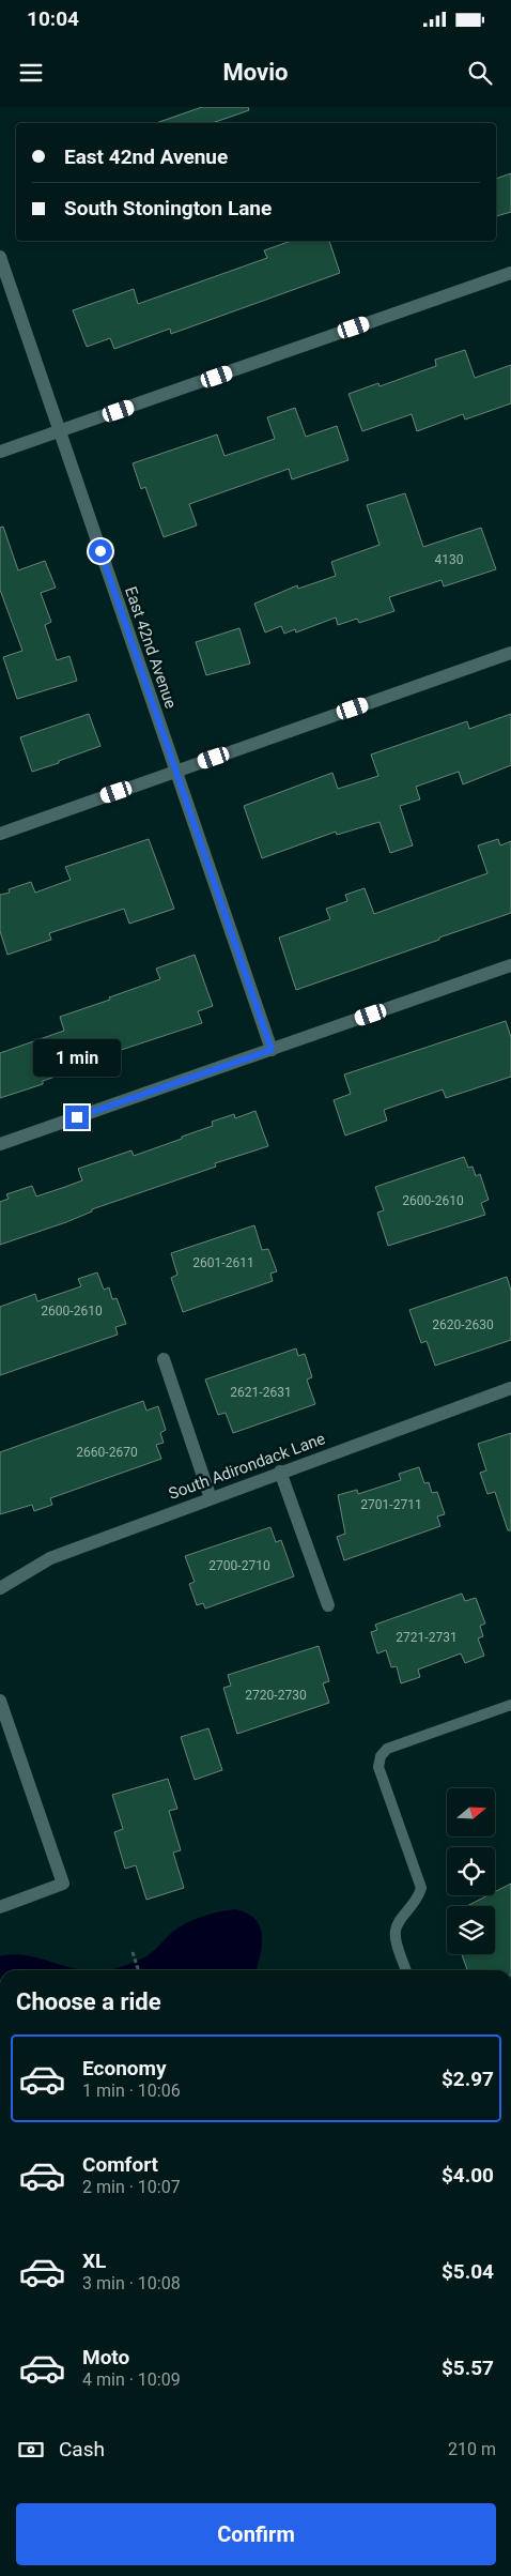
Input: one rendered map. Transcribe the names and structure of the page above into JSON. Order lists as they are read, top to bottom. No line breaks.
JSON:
{"streets":{"street":["East 42nd Avenue","South Adirondack Lane"]},"house_numbers":["4130","2600-2610","2601-2611","2600-2610","2620-2630","2621-2631","2660-2670","2701-2711","2700-2710","2721-2731","2720-2730"],"north":"right","page":{"status":"10:04","header":"Movio","banner":["East 42nd Avenue","South Stonington Lane"],"bubble":"1 min","heading":"Choose a ride","list":[{"name":"Economy","note":"1 min · 10:06","value":"$2.97"},{"name":"Comfort","note":"2 min · 10:07","value":"$4.00"},{"name":"XL","note":"3 min · 10:08","value":"$5.04"},{"name":"Moto","note":"4 min · 10:09","value":"$5.57"}],"pay":["Cash","210 m"],"buttons":"Confirm"}}
